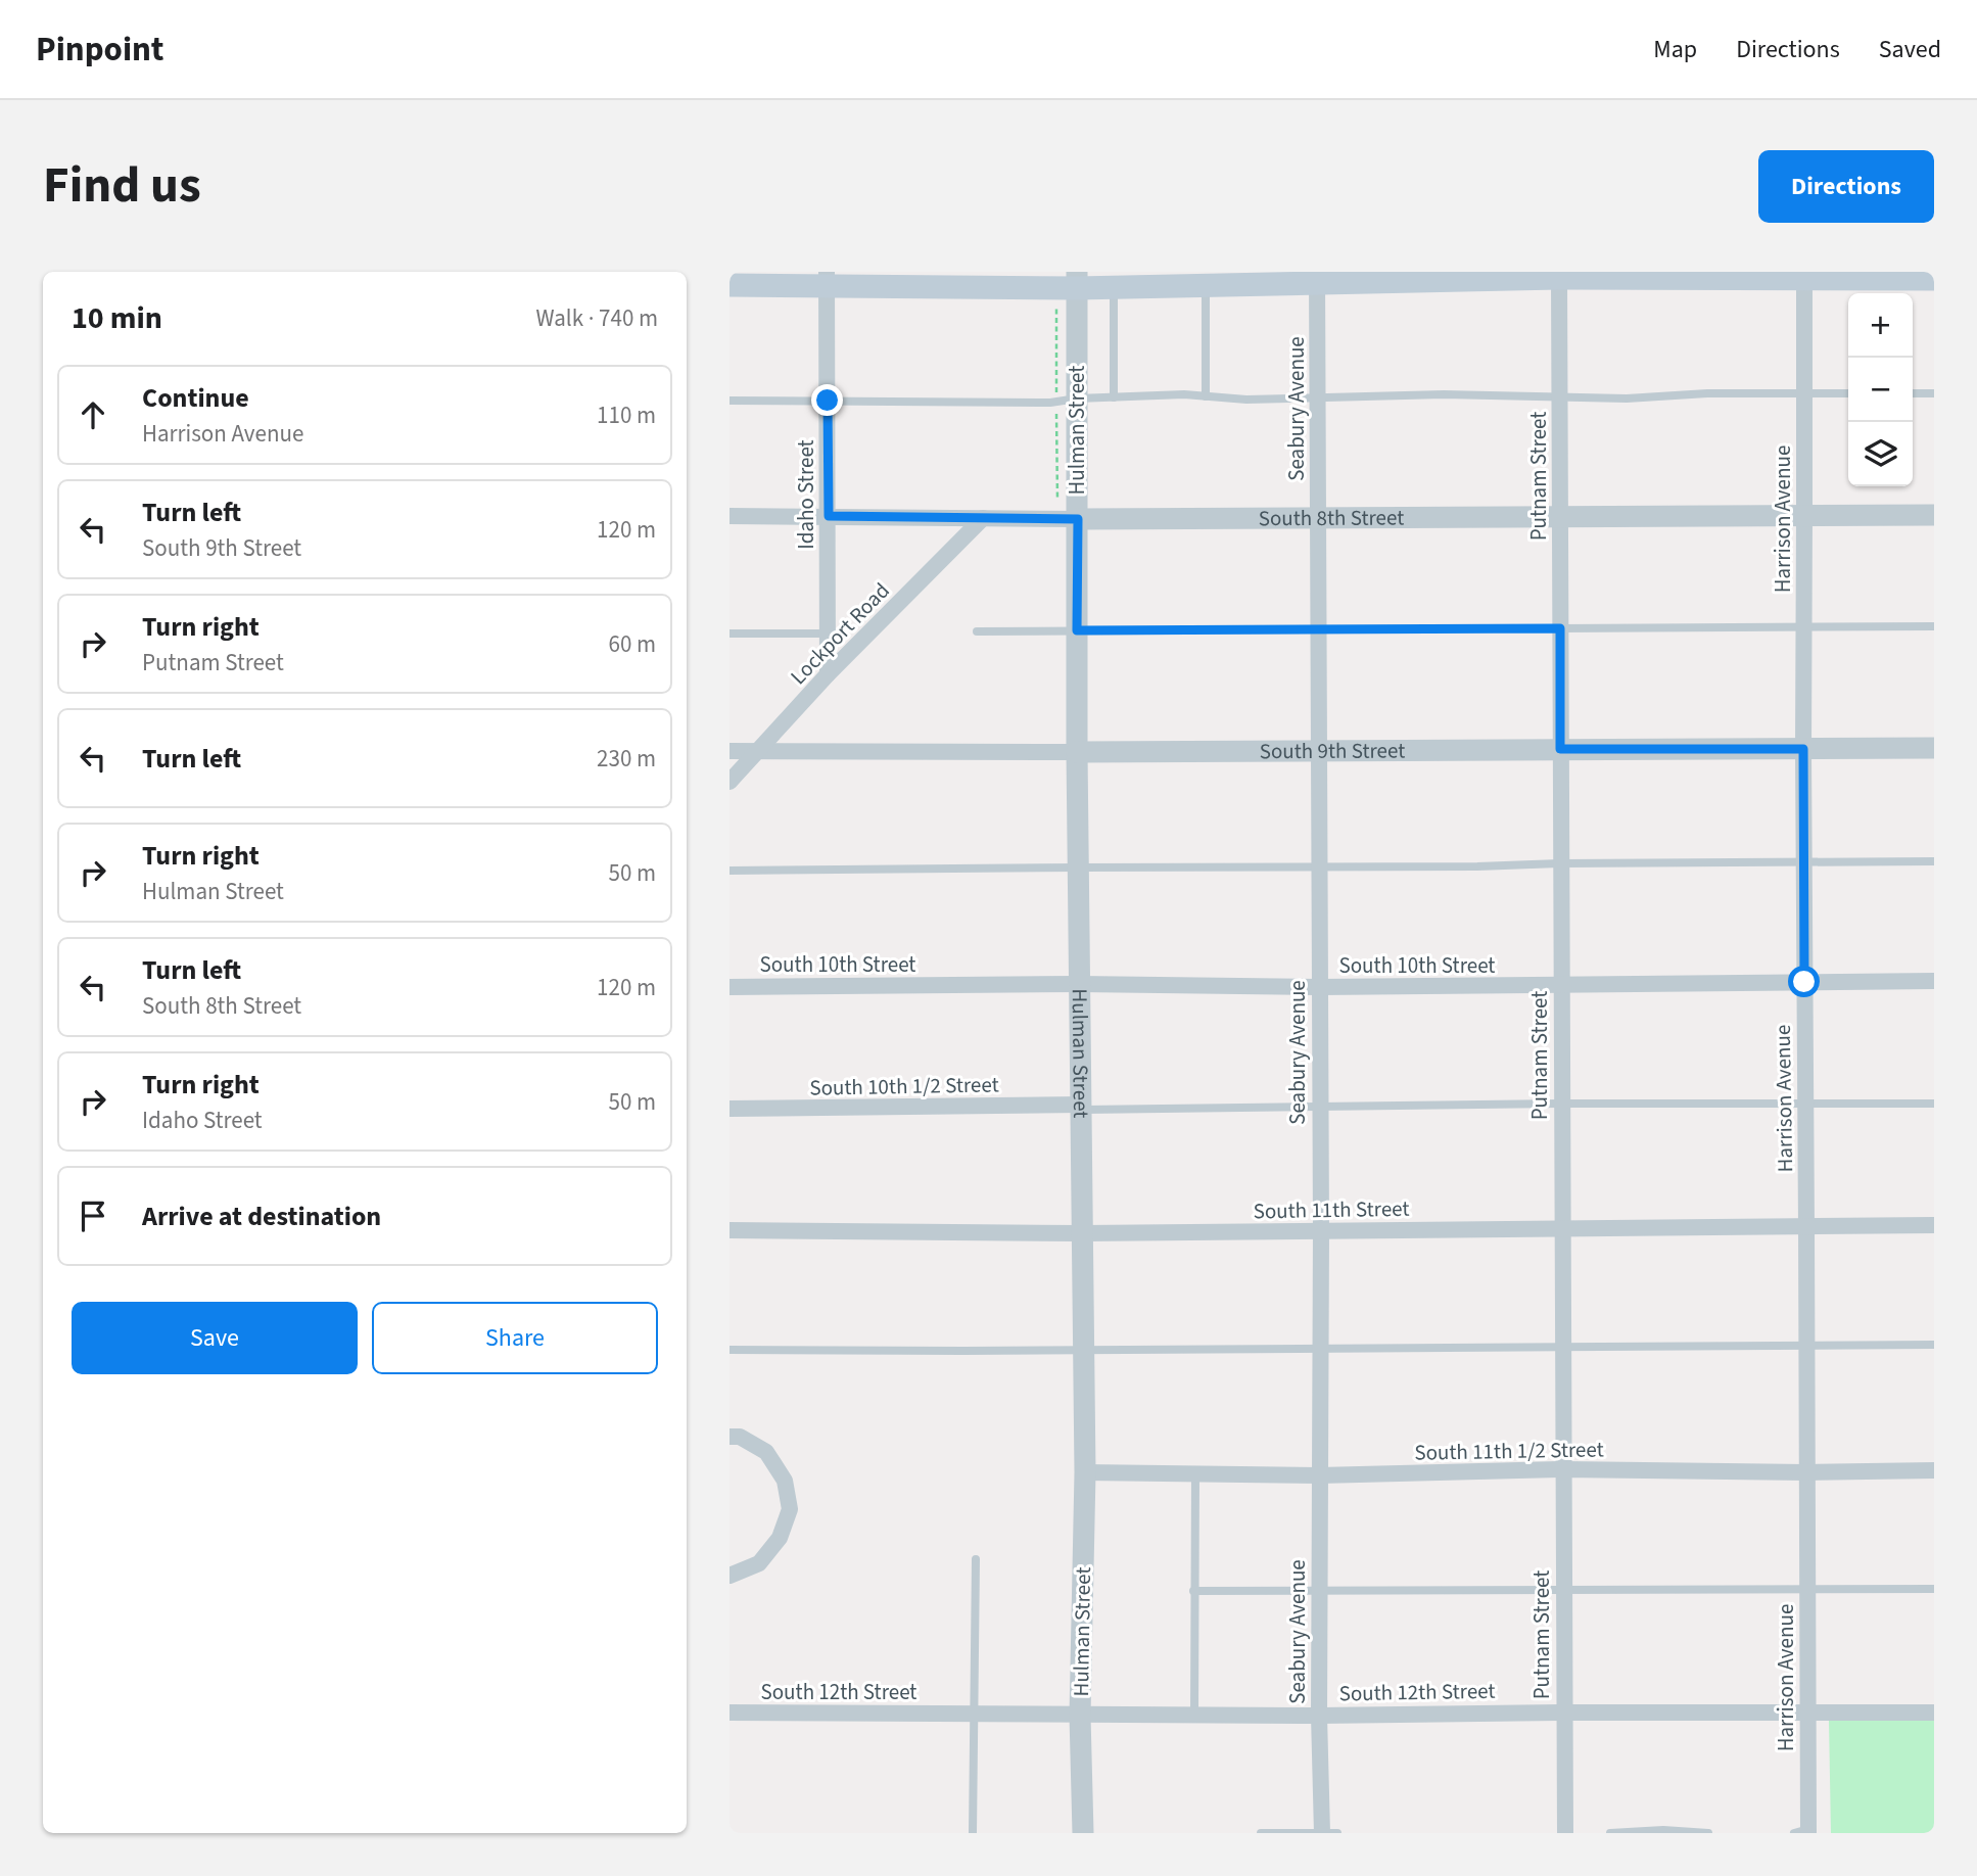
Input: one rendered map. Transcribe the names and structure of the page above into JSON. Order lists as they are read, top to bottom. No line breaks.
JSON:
{"streets":{"street":["Seabury Avenue","Hulman Street","Putnam Street","Idaho Street","South 8th Street","Harrison Avenue","Lockport Road","South 9th Street","South 10th Street","South 10th 1/2 Street","South 11th Street","South 11th 1/2 Street","South 12th Street"]},"crossings":[["Seabury Avenue","South 8th Street"],["Seabury Avenue","South 9th Street"],["Seabury Avenue","South 10th Street"],["Seabury Avenue","South 11th Street"],["Seabury Avenue","South 11th 1/2 Street"],["Seabury Avenue","South 12th Street"],["Hulman Street","South 8th Street"],["Hulman Street","South 9th Street"],["Hulman Street","South 10th Street"],["Hulman Street","South 10th 1/2 Street"],["Hulman Street","South 11th Street"],["Hulman Street","South 11th 1/2 Street"],["Hulman Street","South 12th Street"],["Putnam Street","South 8th Street"],["Putnam Street","South 9th Street"],["Putnam Street","South 10th Street"],["Putnam Street","South 11th Street"],["Putnam Street","South 11th 1/2 Street"],["Putnam Street","South 12th Street"],["Idaho Street","South 8th Street"],["Idaho Street","Lockport Road"],["South 8th Street","Harrison Avenue"],["South 8th Street","Lockport Road"],["Harrison Avenue","South 9th Street"],["Harrison Avenue","South 10th Street"],["Harrison Avenue","South 11th Street"],["Harrison Avenue","South 11th 1/2 Street"],["Harrison Avenue","South 12th Street"],["Lockport Road","South 9th Street"]],"page":{"header":"Pinpoint","nav":["Map","Directions","Saved"],"title":"Find us","buttons":["Directions",["Save","Share"]],"heading":["10 min","Walk · 740 m"],"map_buttons":["+","−"],"list":[["Continue","Harrison Avenue","110 m"],["Turn left","South 9th Street","120 m"],["Turn right","Putnam Street","60 m"],["Turn left","230 m"],["Turn right","Hulman Street","50 m"],["Turn left","South 8th Street","120 m"],["Turn right","Idaho Street","50 m"],"Arrive at destination"]}}
